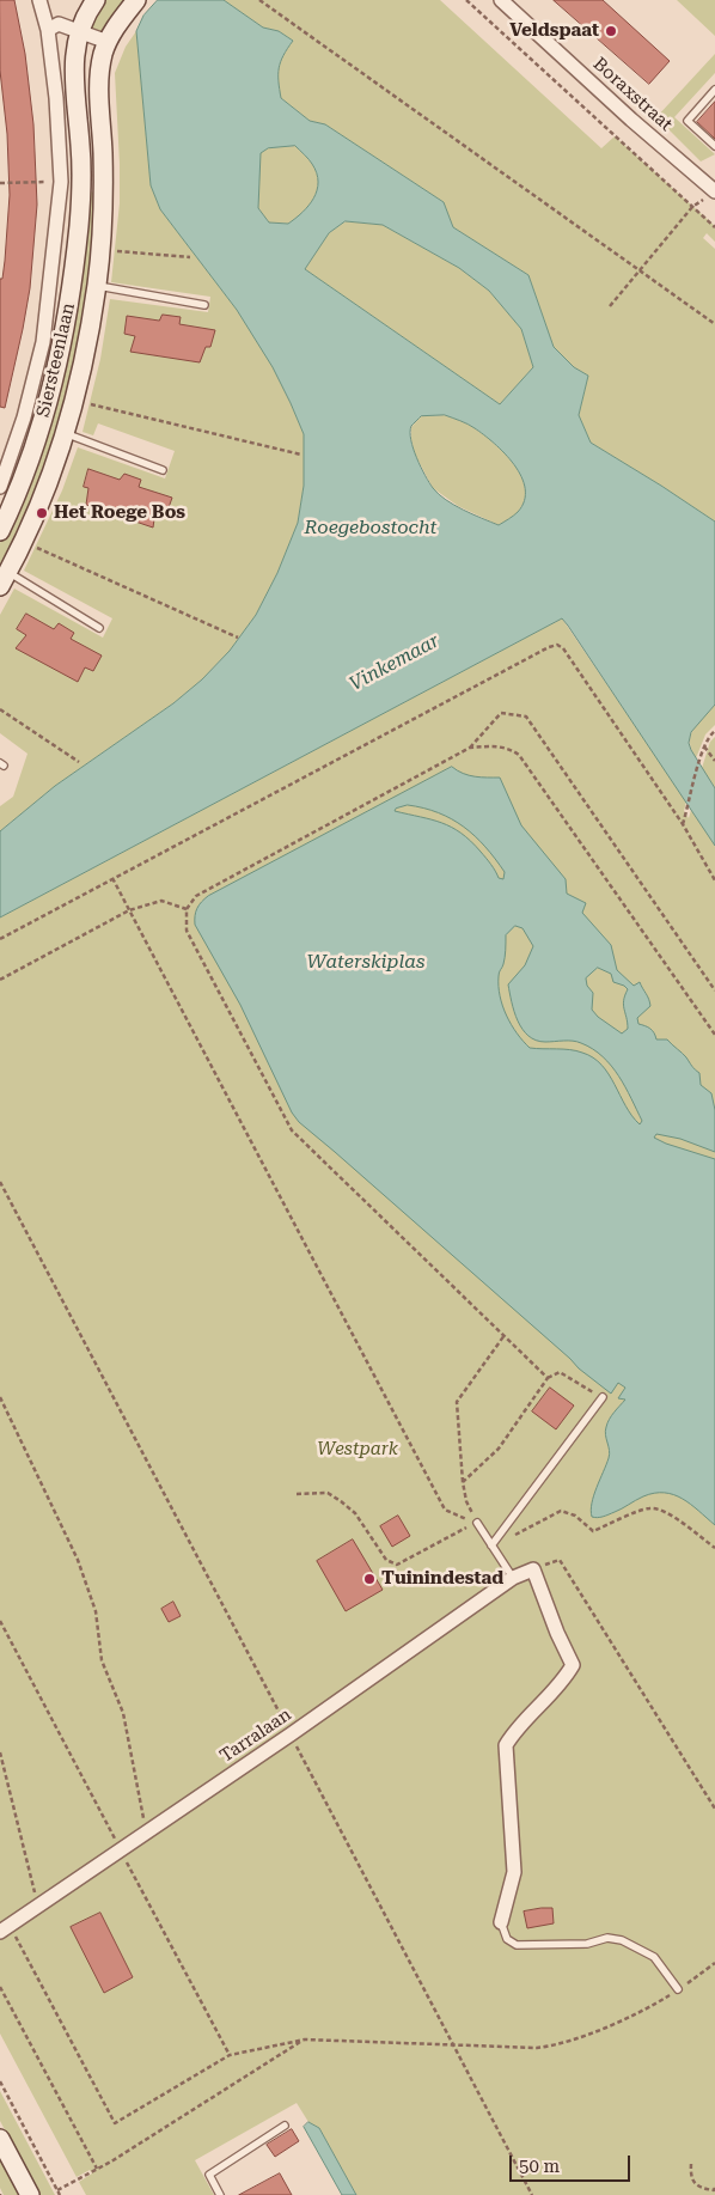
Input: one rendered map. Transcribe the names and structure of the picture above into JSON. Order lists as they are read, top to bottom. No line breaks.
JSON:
{"streets":{"main road":["Siersteenlaan"],"street":["Boraxstraat","Tarralaan"]},"water":["Roegebostocht","Vinkemaar","Waterskiplas"],"parks":["Westpark"],"places":["Veldspaat","Het Roege Bos","Tuinindestad"],"scale_bar":"50 m"}
